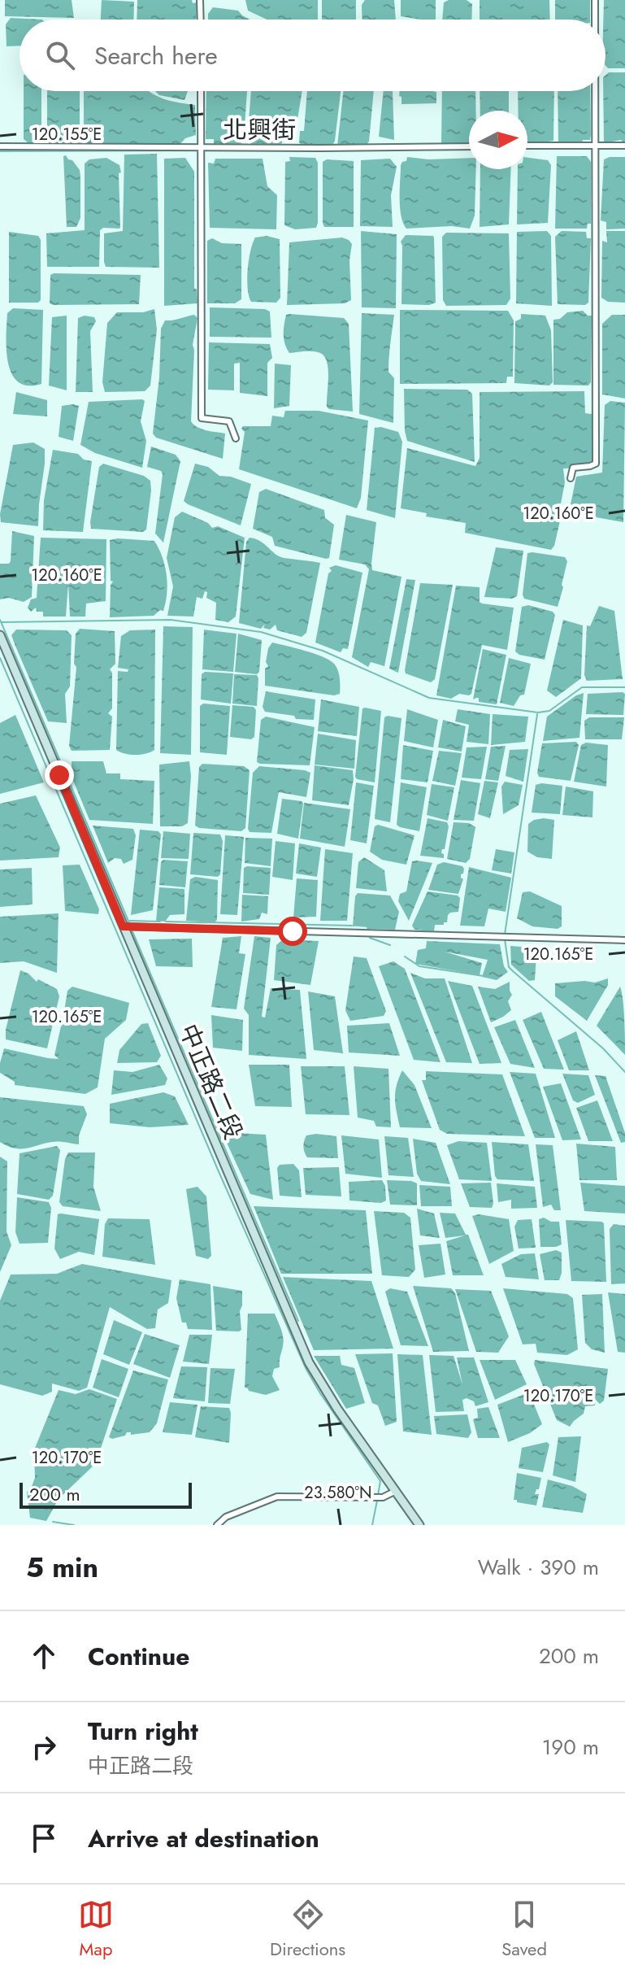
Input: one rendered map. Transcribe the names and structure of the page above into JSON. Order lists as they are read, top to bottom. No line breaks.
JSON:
{"streets":{"main road":["中正路二段"],"street":["北興街"]},"scale_bar":"200 m","north":"right","page":{"search":"Search here","scale":"200 m","heading":["5 min","Walk · 390 m"],"list":[["Continue","200 m"],["Turn right","中正路二段","190 m"],"Arrive at destination"],"nav":["Map","Directions","Saved"]},"coordinates":["120.155°E","120.160°E","120.165°E","120.170°E","23.580°N"]}
